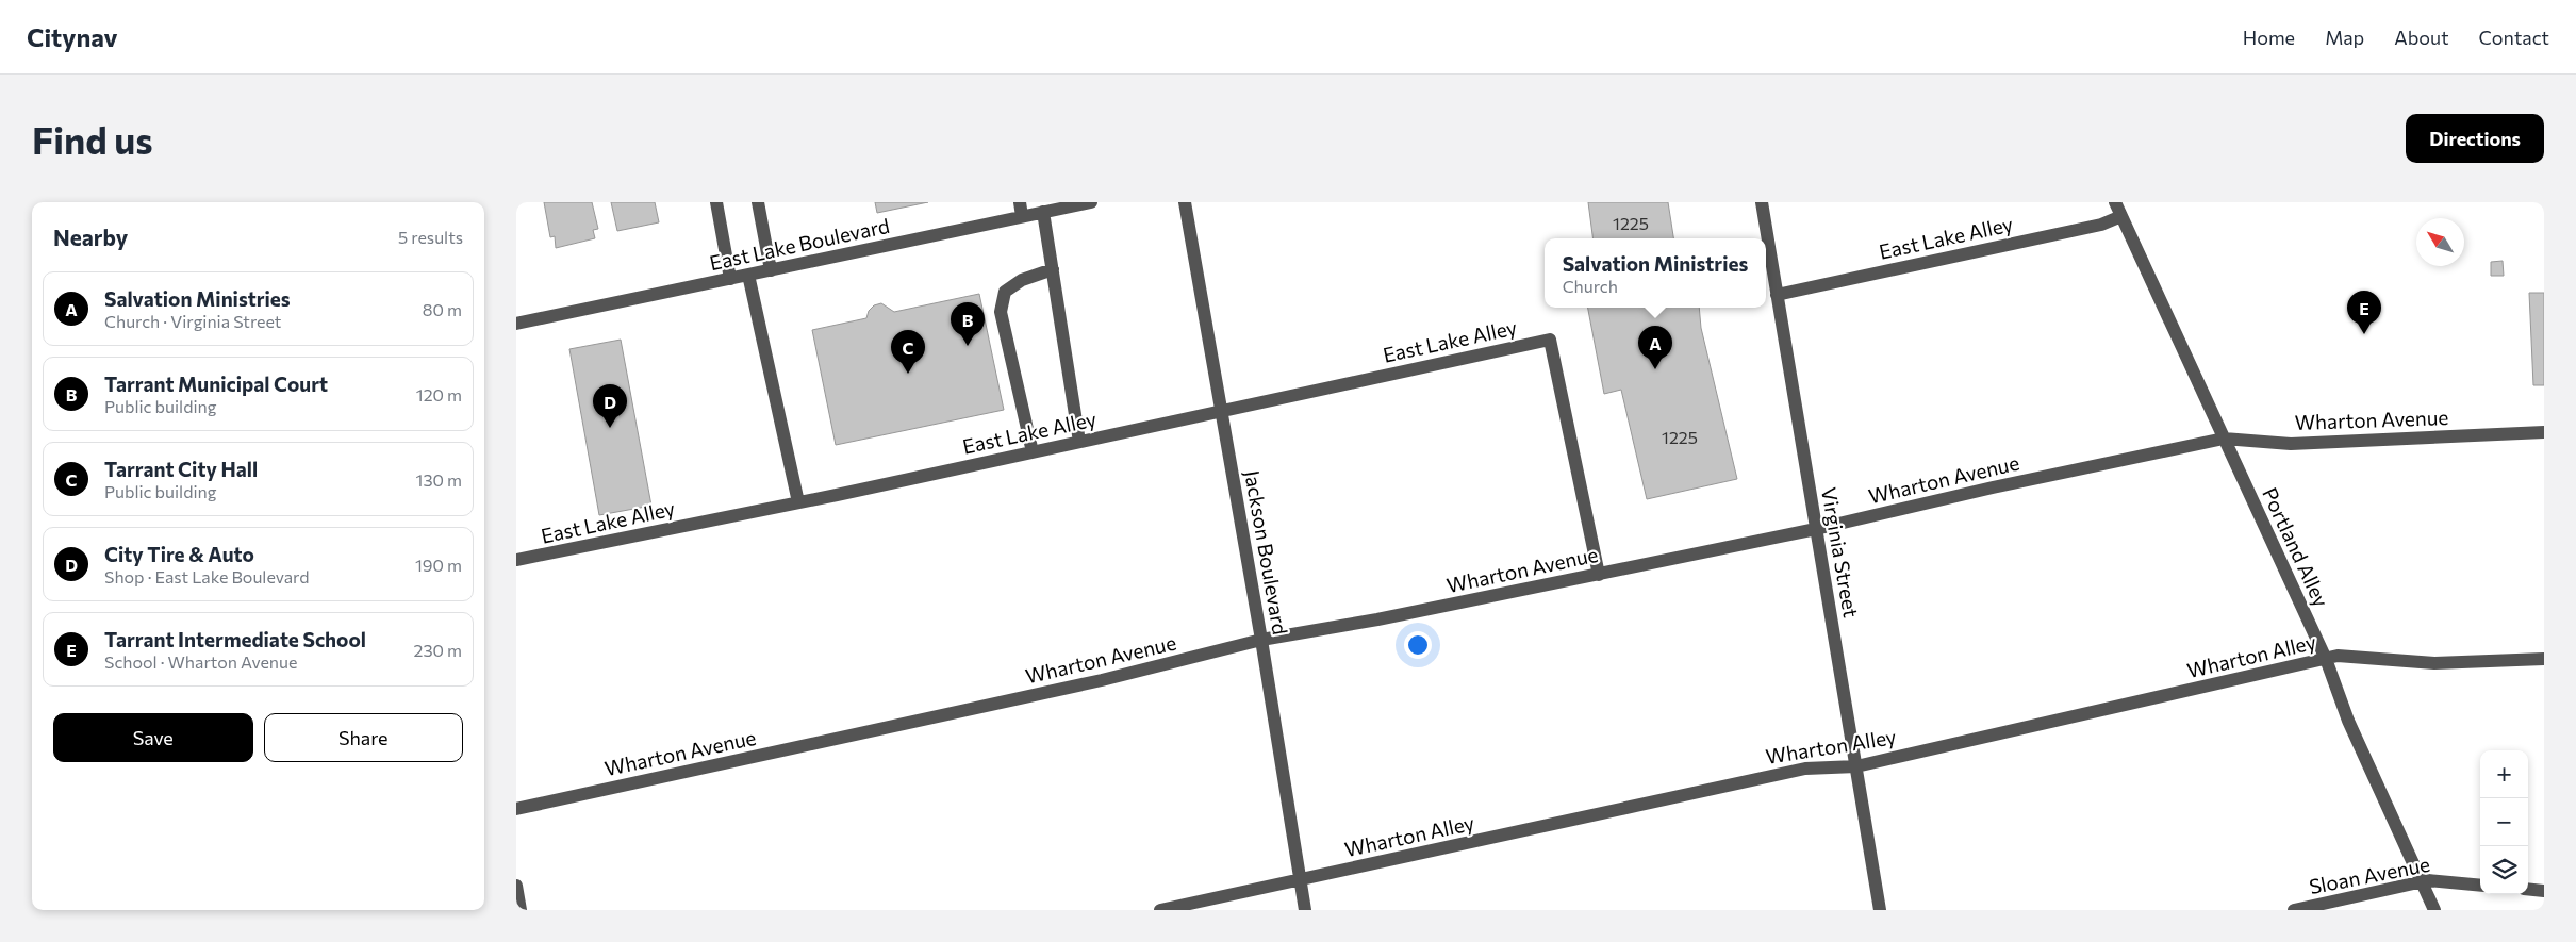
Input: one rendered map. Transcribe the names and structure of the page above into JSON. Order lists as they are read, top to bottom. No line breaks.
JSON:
{"streets":{"street":["East Lake Alley","East Lake Boulevard","Wharton Avenue","Portland Alley","Jackson Boulevard","Virginia Street","Wharton Alley","Sloan Avenue"]},"crossings":[["East Lake Alley","Wharton Avenue"],["East Lake Alley","Portland Alley"],["East Lake Alley","Jackson Boulevard"],["East Lake Alley","Virginia Street"],["Wharton Avenue","Portland Alley"],["Wharton Avenue","Jackson Boulevard"],["Wharton Avenue","Virginia Street"],["Portland Alley","Wharton Alley"],["Portland Alley","Sloan Avenue"],["Jackson Boulevard","Wharton Alley"],["Virginia Street","Wharton Alley"]],"house_numbers":["1225","1225"],"north":"top left","page":{"header":"Citynav","nav":["Home","Map","About","Contact"],"buttons":["Directions",["Save","Share"]],"title":"Find us","heading":["Nearby","5 results"],"popup":["Salvation Ministries","Church"],"list":[{"mark":"A","name":"Salvation Ministries","note":"Church · Virginia Street","value":"80 m"},{"mark":"B","name":"Tarrant Municipal Court","note":"Public building","value":"120 m"},{"mark":"C","name":"Tarrant City Hall","note":"Public building","value":"130 m"},{"mark":"D","name":"City Tire & Auto","note":"Shop · East Lake Boulevard","value":"190 m"},{"mark":"E","name":"Tarrant Intermediate School","note":"School · Wharton Avenue","value":"230 m"}],"pins":["E","B","A","C","D"],"map_buttons":["+","−"]}}
